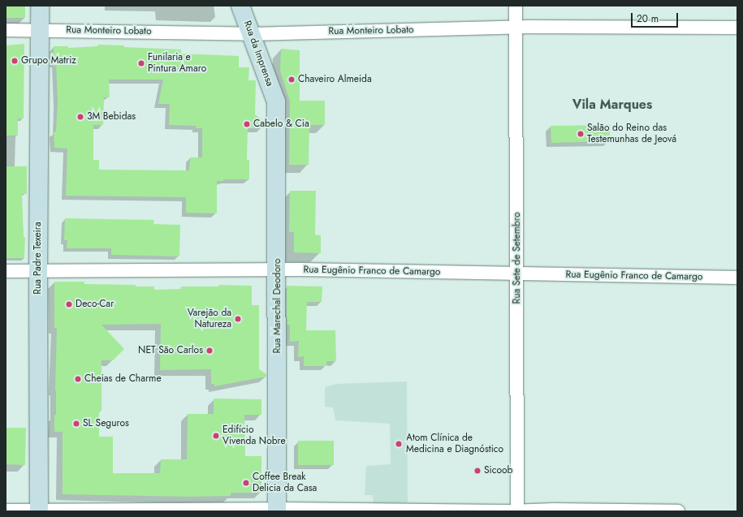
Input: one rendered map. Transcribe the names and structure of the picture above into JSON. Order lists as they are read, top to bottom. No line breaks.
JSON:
{"streets":{"main road":["Rua da Imprensa","Rua Padre Texeira","Rua Marechal Deodoro"],"street":["Rua Monteiro Lobato","Rua Sete de Setembro","Rua Eugênio Franco de Camargo"]},"crossings":[["Rua Monteiro Lobato","Rua da Imprensa"],["Rua Monteiro Lobato","Rua Padre Texeira"],["Rua Monteiro Lobato","Rua Sete de Setembro"],["Rua da Imprensa","Rua Marechal Deodoro"],["Rua Padre Texeira","Rua Eugênio Franco de Camargo"],["Rua Sete de Setembro","Rua Eugênio Franco de Camargo"],["Rua Eugênio Franco de Camargo","Rua Marechal Deodoro"]],"districts":["Vila Marques"],"places":["Grupo Matriz","Funilaria e Pintura Amaro","Chaveiro Almeida","3M Bebidas","Cabelo & Cia","Salão do Reino das Testemunhas de Jeová","Deco-Car","Varejão da Natureza","NET São Carlos","Cheias de Charme","SL Seguros","Edifício Vivenda Nobre","Atom Clínica de Medicina e Diagnóstico","Sicoob","Coffee Break Delicia da Casa"],"scale_bar":"20 m"}
